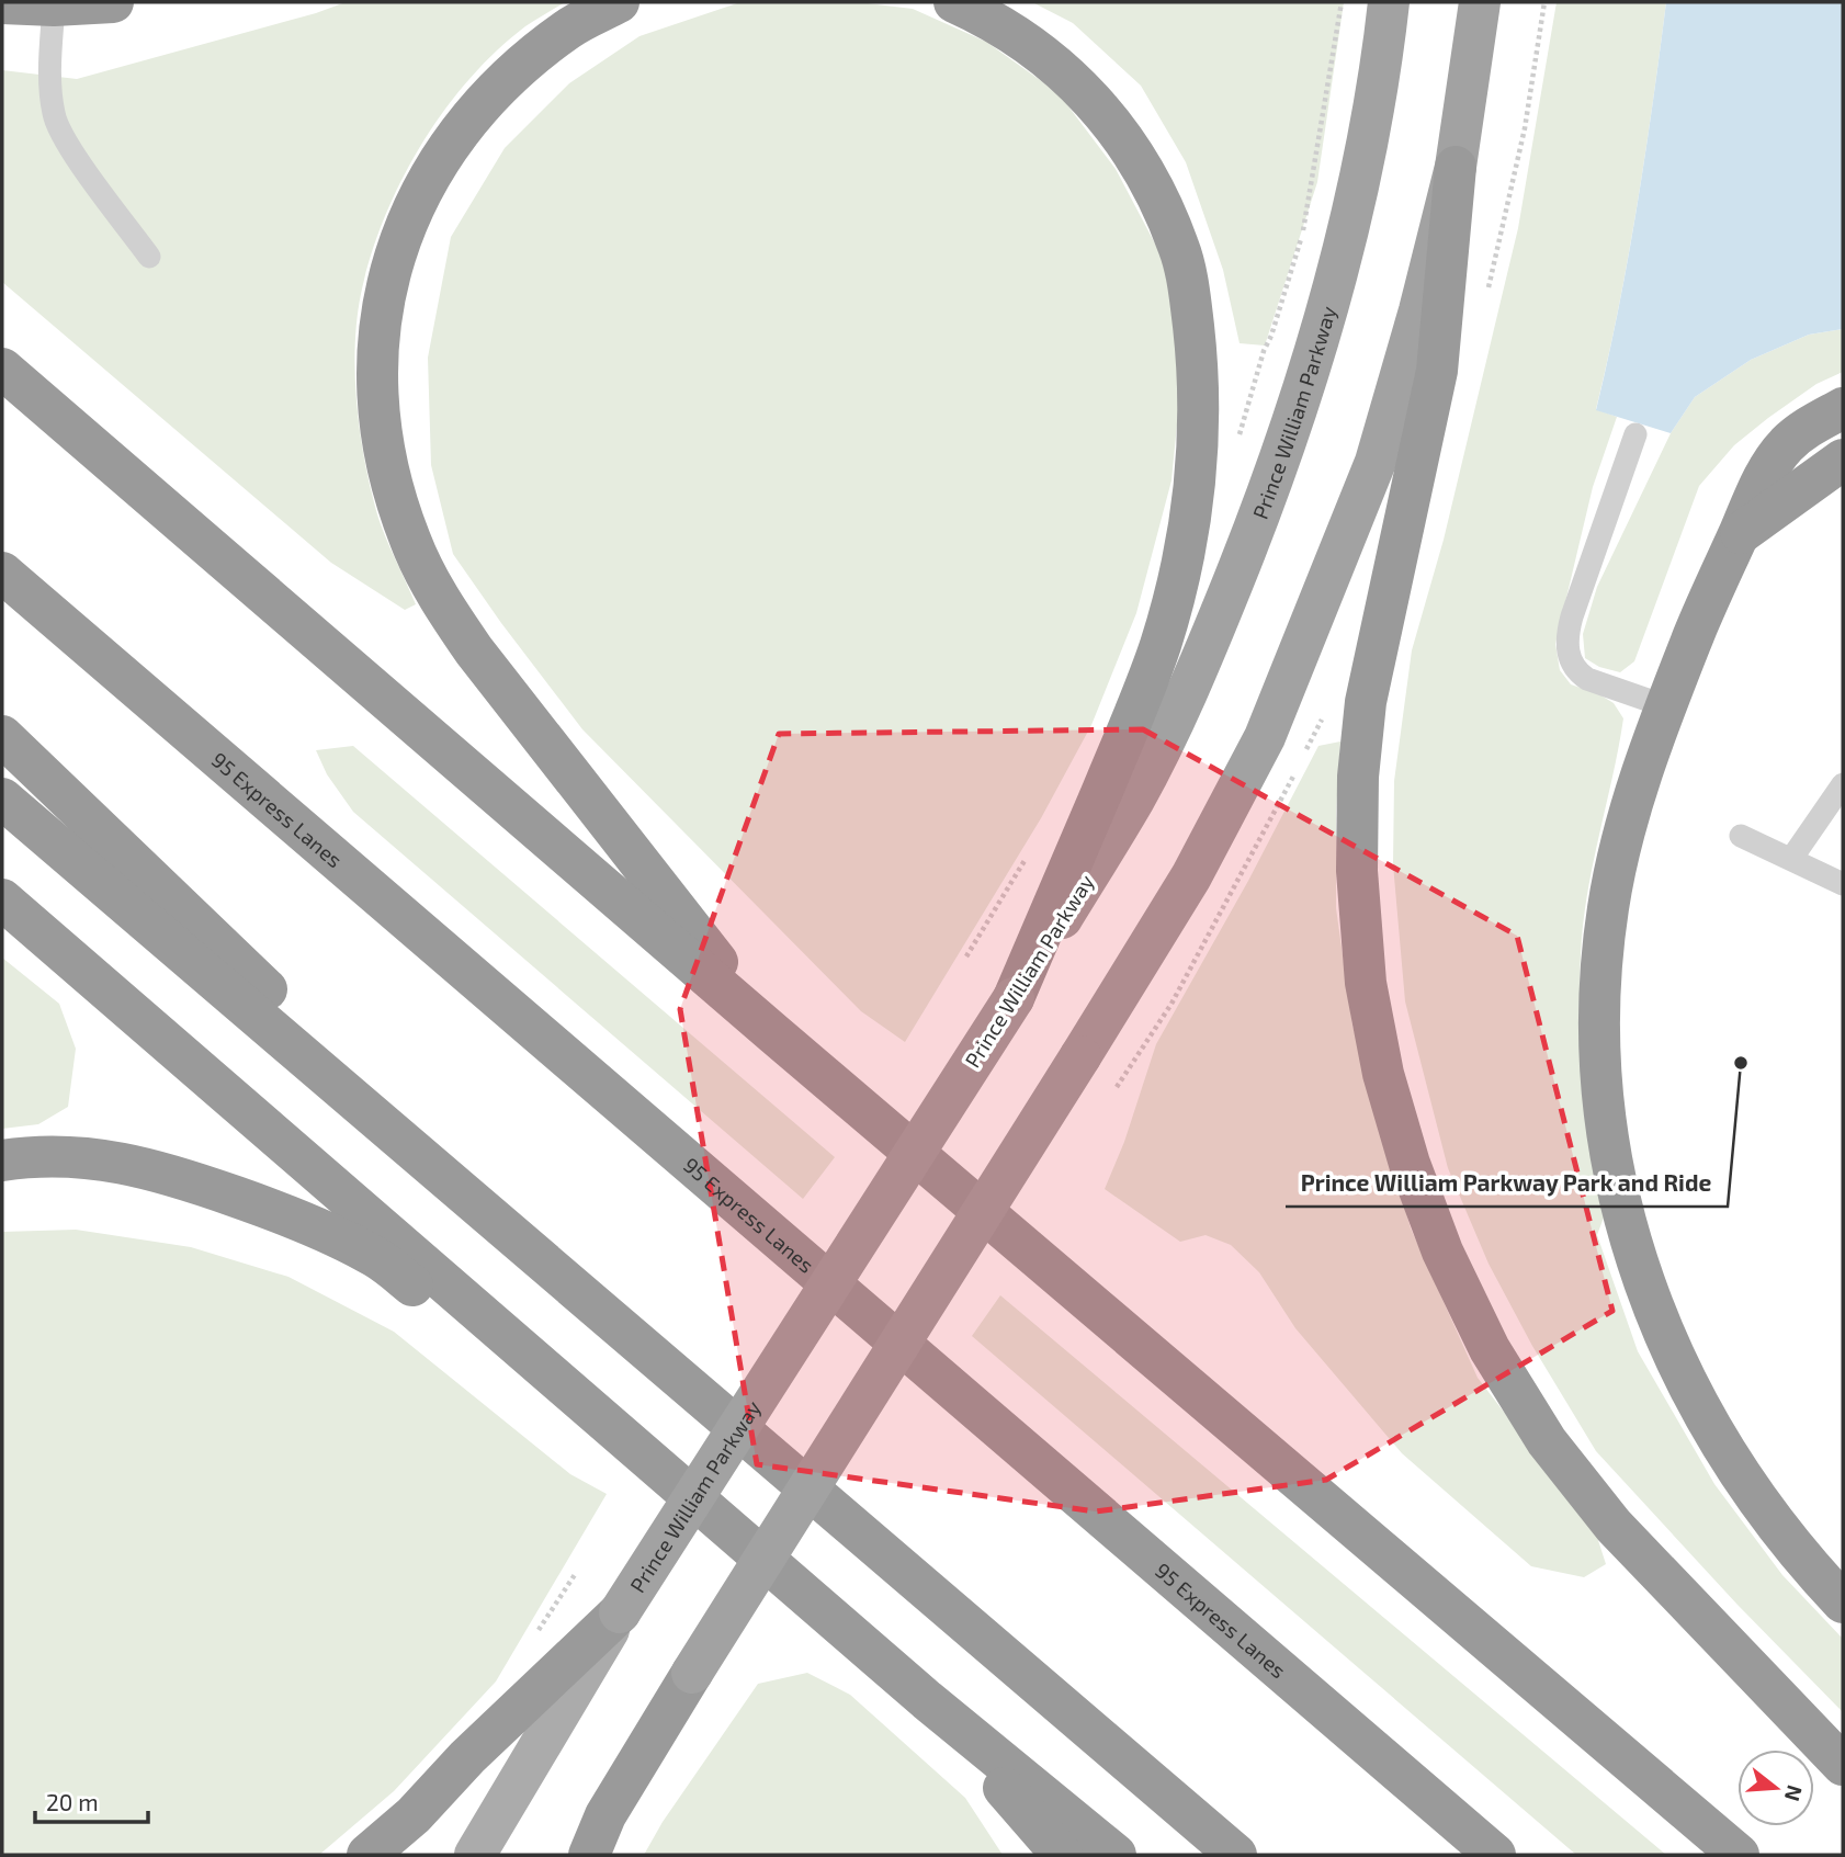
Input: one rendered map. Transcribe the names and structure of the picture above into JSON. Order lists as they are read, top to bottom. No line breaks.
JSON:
{"streets":{"highway":["Prince William Parkway","95 Express Lanes"]},"places":["Prince William Parkway Park and Ride"],"scale_bar":"20 m","north":"right"}
